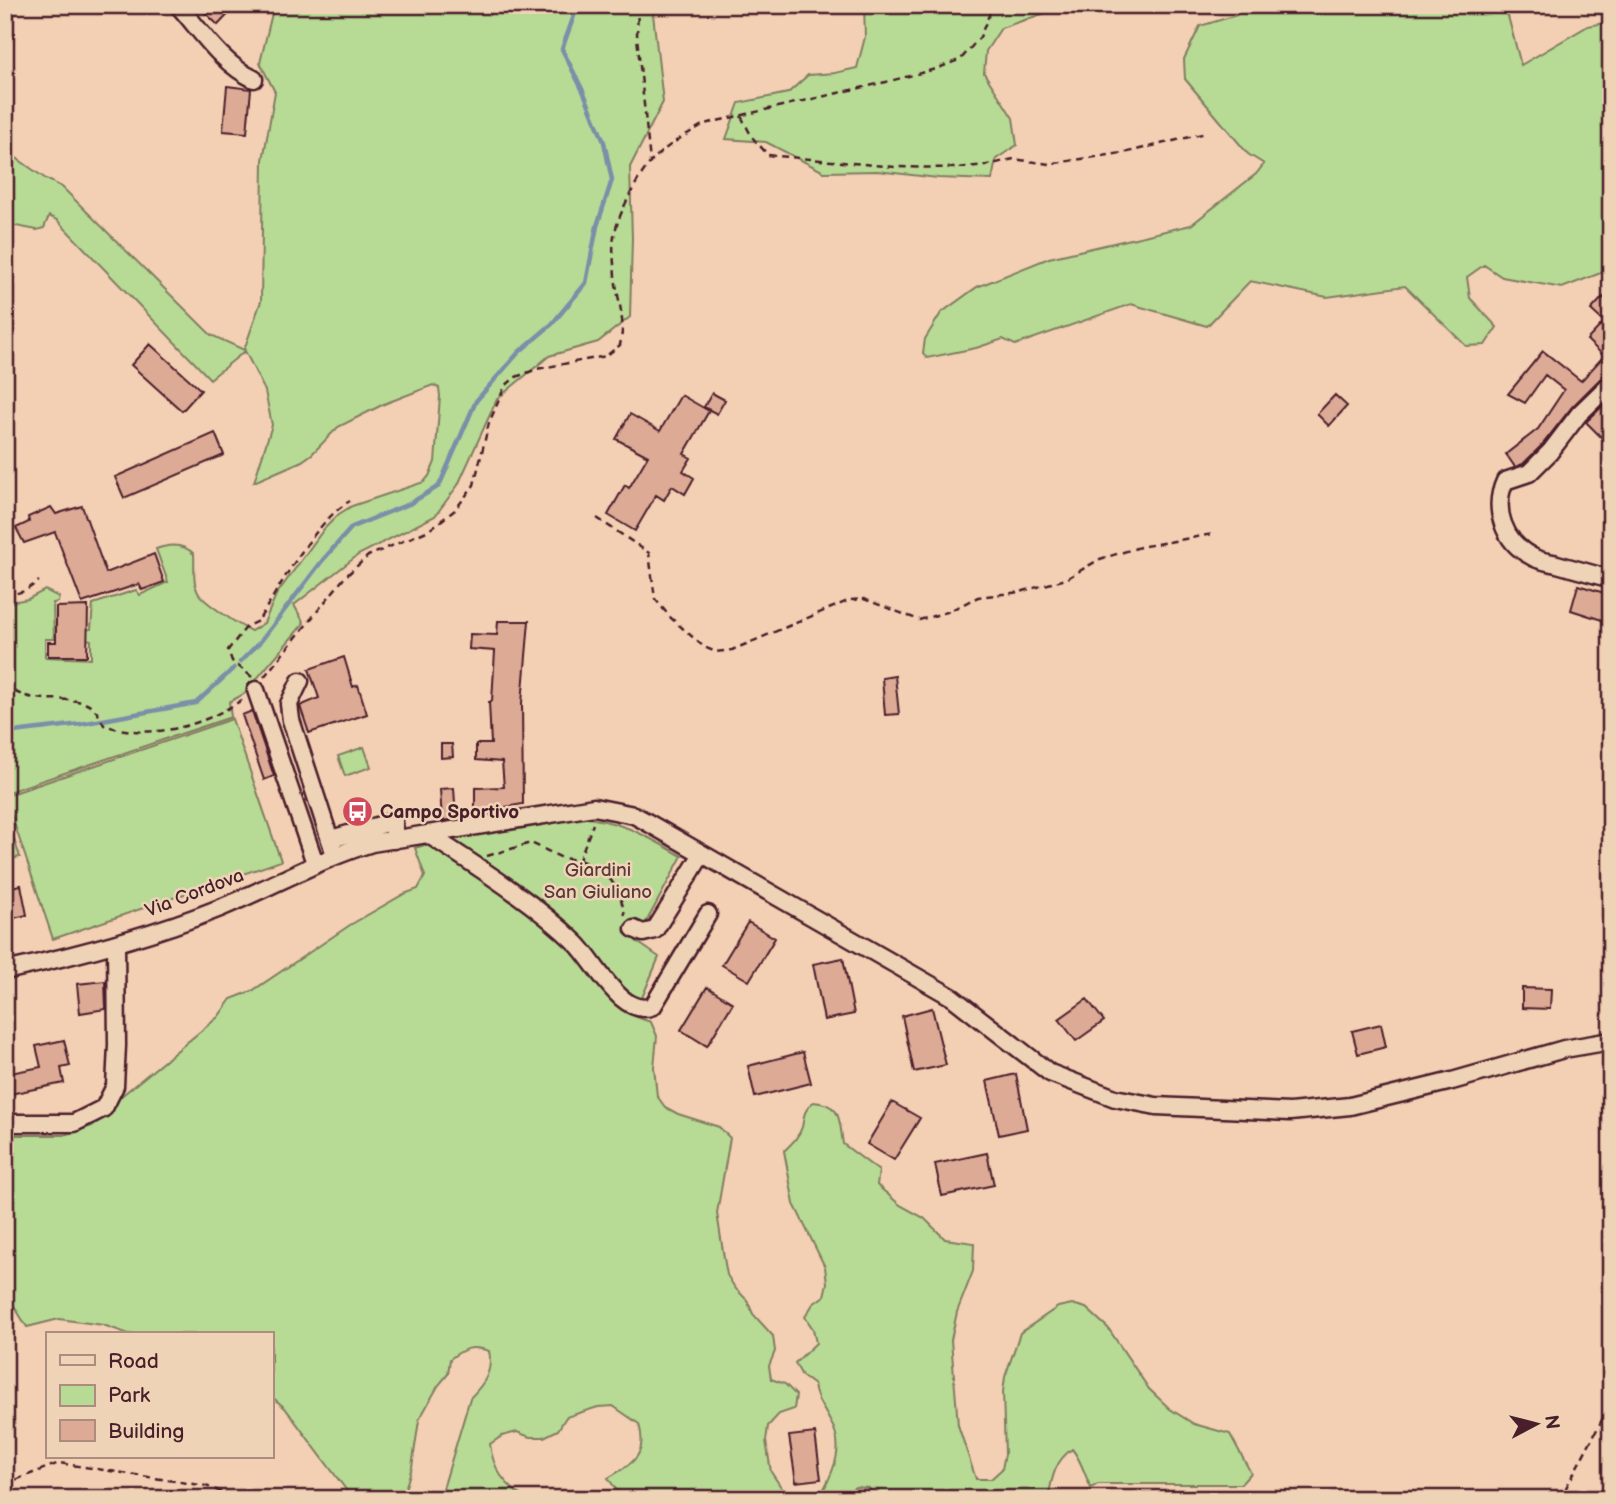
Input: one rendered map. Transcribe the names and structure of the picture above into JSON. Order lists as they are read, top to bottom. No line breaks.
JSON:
{"streets":{"street":["Via Cordova"]},"parks":["Giardini San Giuliano"],"places":{"bus stop":["Campo Sportivo"]},"legend":["Road","Park","Building"],"north":"right"}
